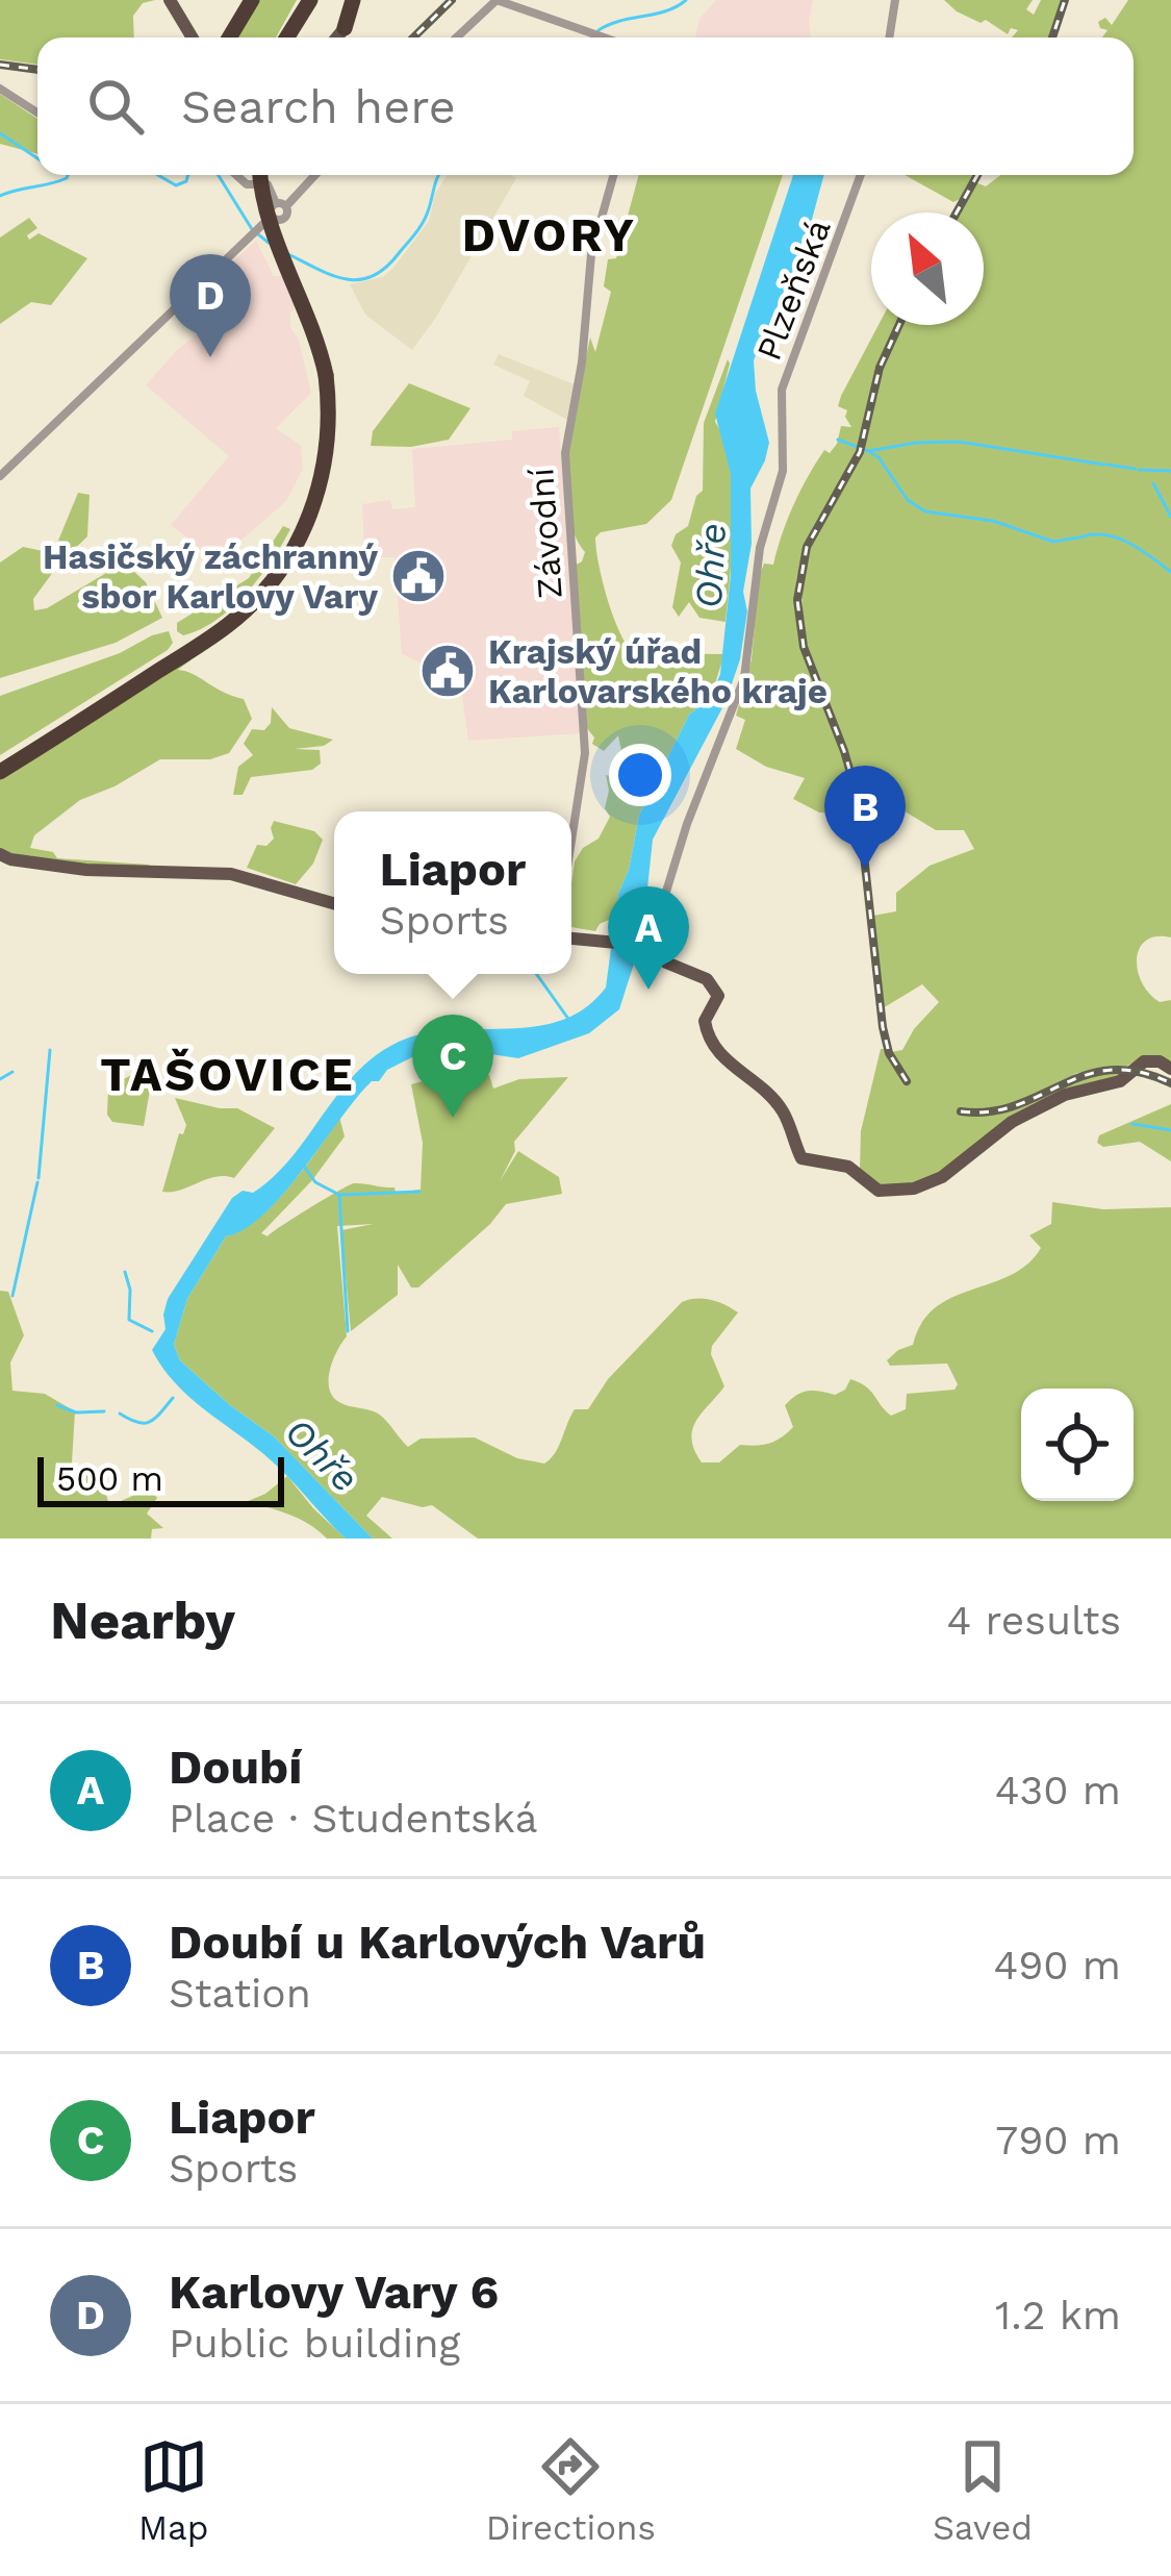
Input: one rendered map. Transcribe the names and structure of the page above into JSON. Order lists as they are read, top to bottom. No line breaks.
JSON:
{"streets":{"street":["Plzeňská","Závodní"]},"districts":["DVORY","TAŠOVICE"],"water":["Ohře"],"places":{"public building":["Hasičský záchranný sbor Karlovy Vary","Krajský úřad Karlovarského kraje"]},"scale_bar":"500 m","north":"top left","page":{"search":"Search here","pins":["D","B","A","C"],"popup":["Liapor","Sports"],"scale":"500 m","heading":["Nearby","4 results"],"list":[{"mark":"A","name":"Doubí","note":"Place · Studentská","value":"430 m"},{"mark":"B","name":"Doubí u Karlových Varů","note":"Station","value":"490 m"},{"mark":"C","name":"Liapor","note":"Sports","value":"790 m"},{"mark":"D","name":"Karlovy Vary 6","note":"Public building","value":"1.2 km"}],"nav":["Map","Directions","Saved"]}}
